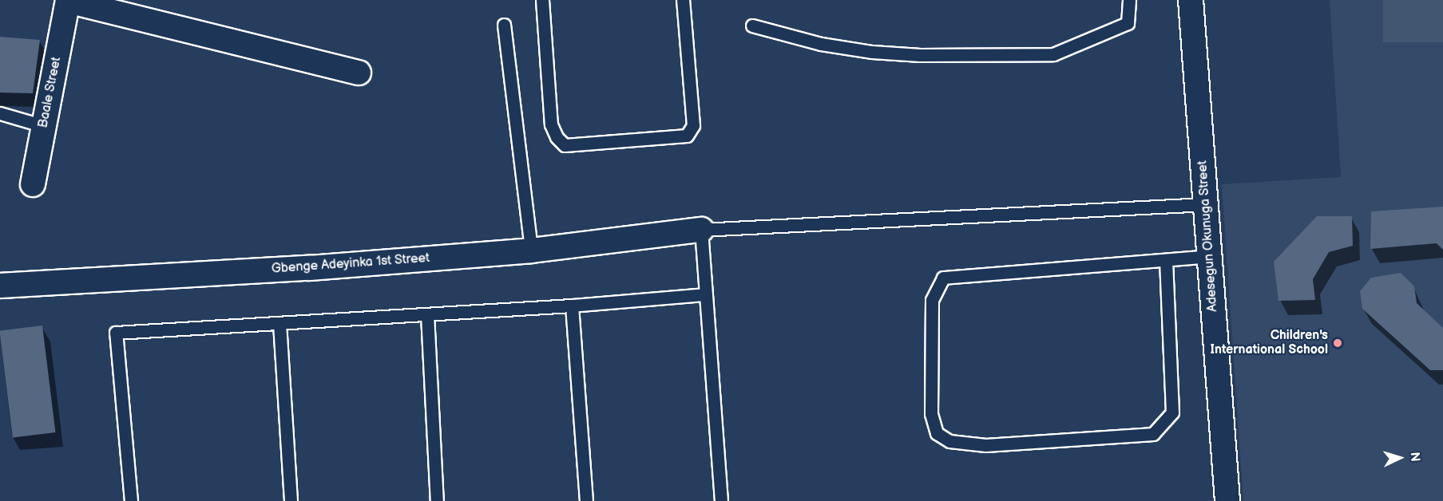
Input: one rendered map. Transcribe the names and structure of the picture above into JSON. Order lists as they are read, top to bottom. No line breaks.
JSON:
{"streets":{"street":["Baale Street","Adesegun Okunuga Street","Gbenge Adeyinka 1st Street"]},"places":["Children's International School"],"north":"right"}
